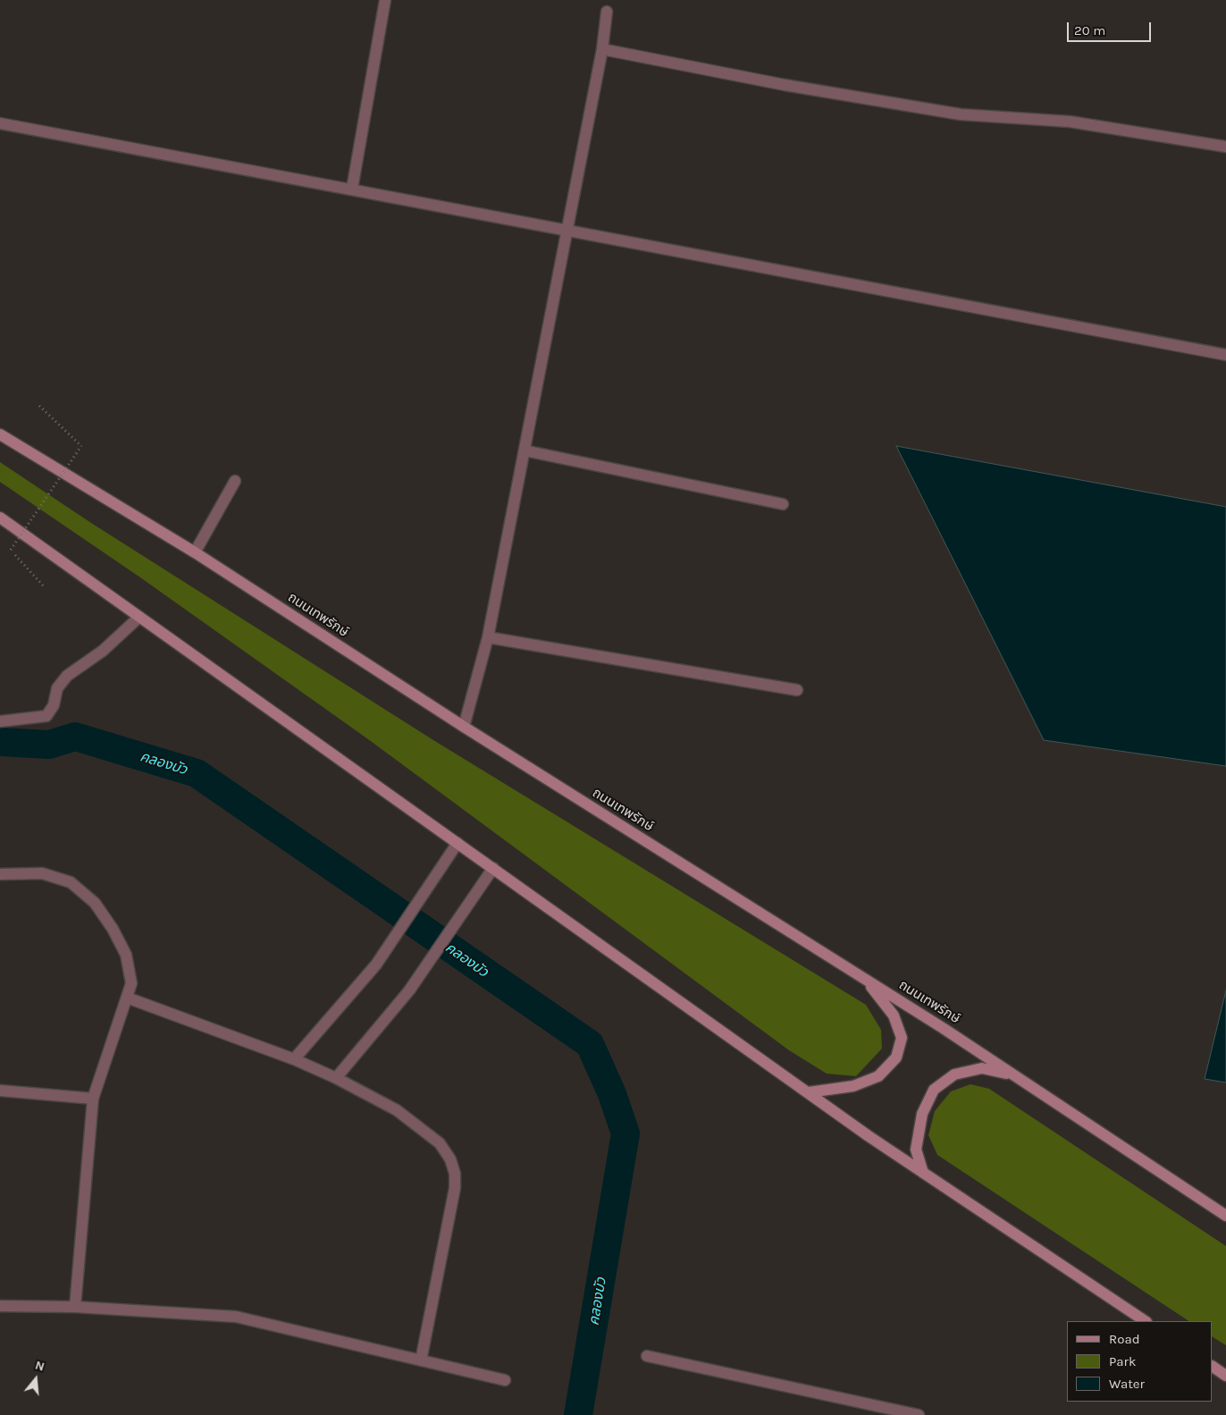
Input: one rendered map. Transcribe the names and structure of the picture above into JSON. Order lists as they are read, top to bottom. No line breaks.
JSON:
{"streets":{"main road":["ถนนเทพรักษ์"]},"water":["คลองบัว"],"legend":["Road","Park","Water"],"scale_bar":"20 m","north":"top"}
